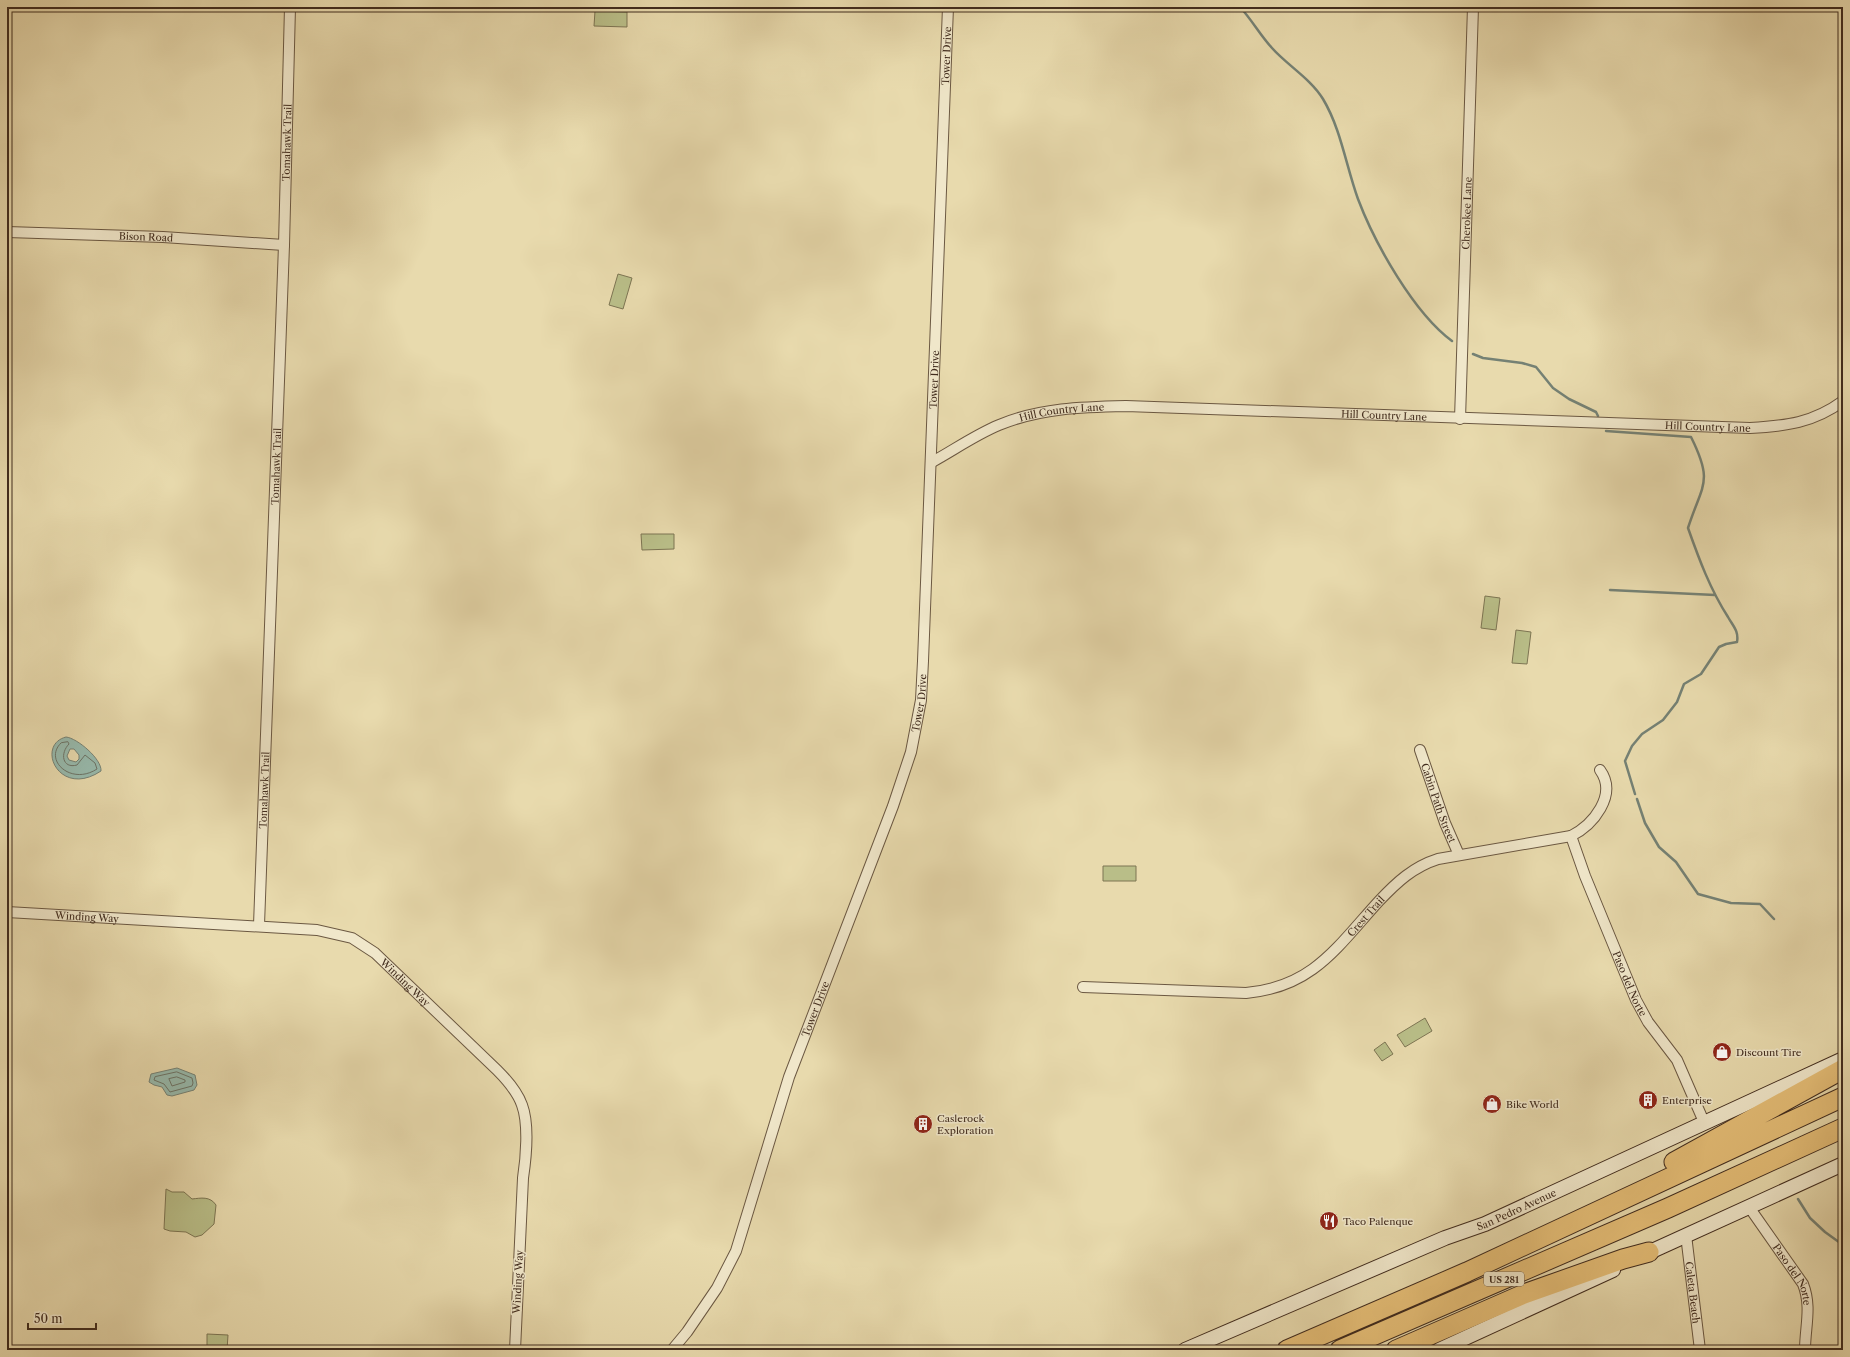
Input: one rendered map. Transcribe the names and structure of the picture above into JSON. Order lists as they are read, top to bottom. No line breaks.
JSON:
{"streets":{"highway":["US 281"],"main road":["San Pedro Avenue"],"street":["Tower Drive","Tomahawk Trail","Cherokee Lane","Bison Road","Hill Country Lane","Cabin Path Street","Winding Way","Crest Trail","Paso del Norte","Caleta Beach"]},"crossings":[["Tower Drive","Hill Country Lane"],["Tomahawk Trail","Bison Road"],["Tomahawk Trail","Winding Way"],["Cherokee Lane","Hill Country Lane"],["Cabin Path Street","Crest Trail"],["Crest Trail","Paso del Norte"],["Paso del Norte","San Pedro Avenue"]],"places":{"shop":["Discount Tire","Bike World"],"building":["Enterprise","Caslerock Exploration"],"restaurant":["Taco Palenque"]},"scale_bar":"50 m"}
